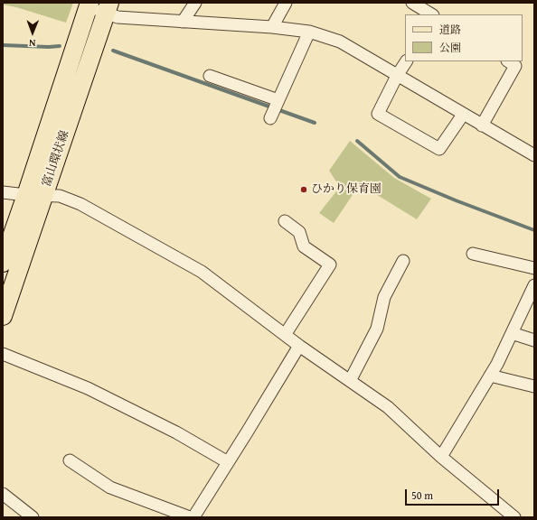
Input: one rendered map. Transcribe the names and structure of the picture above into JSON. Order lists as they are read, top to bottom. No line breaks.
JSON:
{"streets":{"main road":["富山環状線"]},"places":["ひかり保育園"],"legend":["道路","公園"],"scale_bar":"50 m","north":"bottom"}
